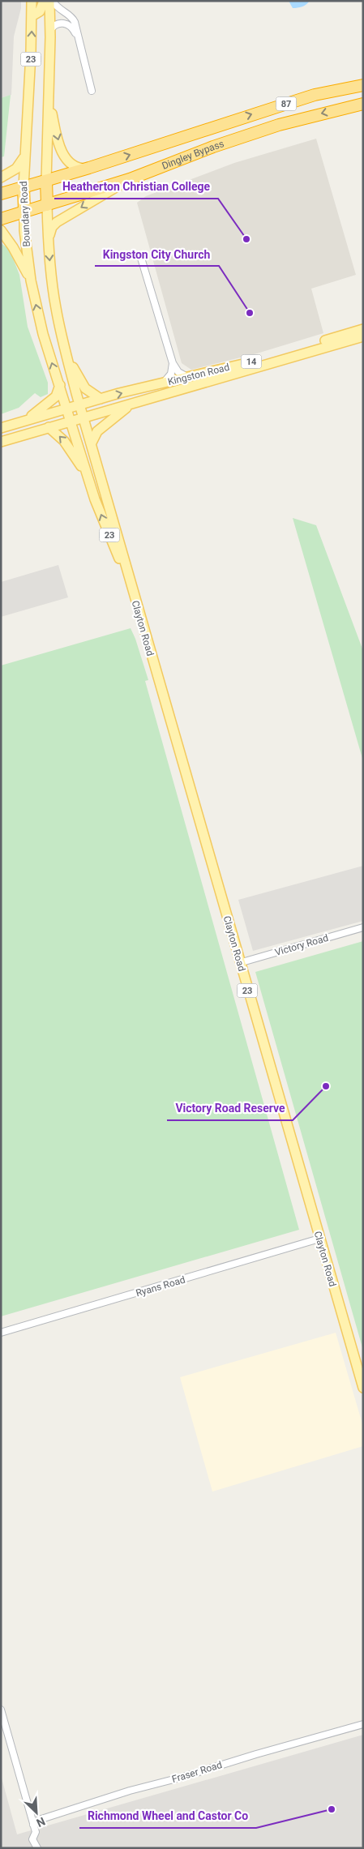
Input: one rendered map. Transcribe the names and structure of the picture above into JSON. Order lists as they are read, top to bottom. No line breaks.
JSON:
{"streets":{"highway":["23","87","Dingley Bypass","Boundary Road"],"main road":["14","Kingston Road","Clayton Road"],"street":["Victory Road","Ryans Road","Fraser Road"]},"crossings":[["23","Dingley Bypass"],["23","14"],["23","Kingston Road"],["23","Clayton Road"],["Dingley Bypass","Boundary Road"],["Boundary Road","14"],["Boundary Road","Clayton Road"],["14","Kingston Road"],["14","Clayton Road"],["Kingston Road","Clayton Road"],["Clayton Road","Victory Road"],["Clayton Road","Ryans Road"]],"places":["Heatherton Christian College","Kingston City Church","Victory Road Reserve","Richmond Wheel and Castor Co"],"north":"bottom right"}
